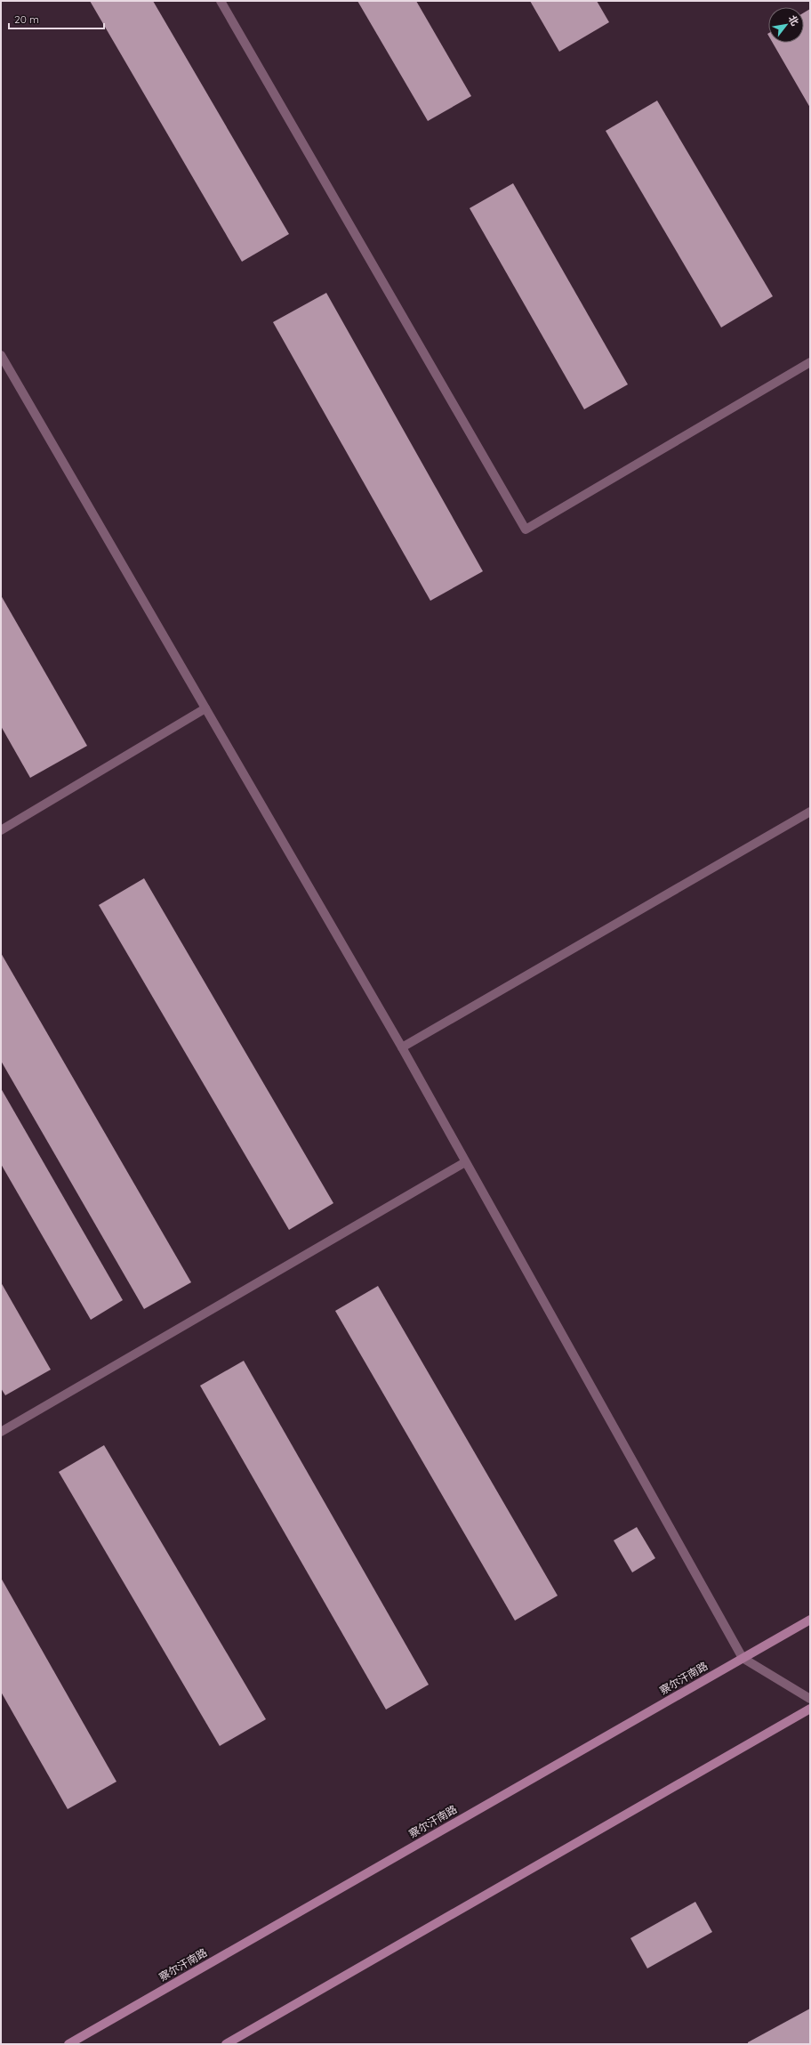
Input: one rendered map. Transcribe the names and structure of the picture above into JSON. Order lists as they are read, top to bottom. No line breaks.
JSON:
{"streets":{"main road":["察尔汗南路"]},"scale_bar":"20 m","north":"top right"}
